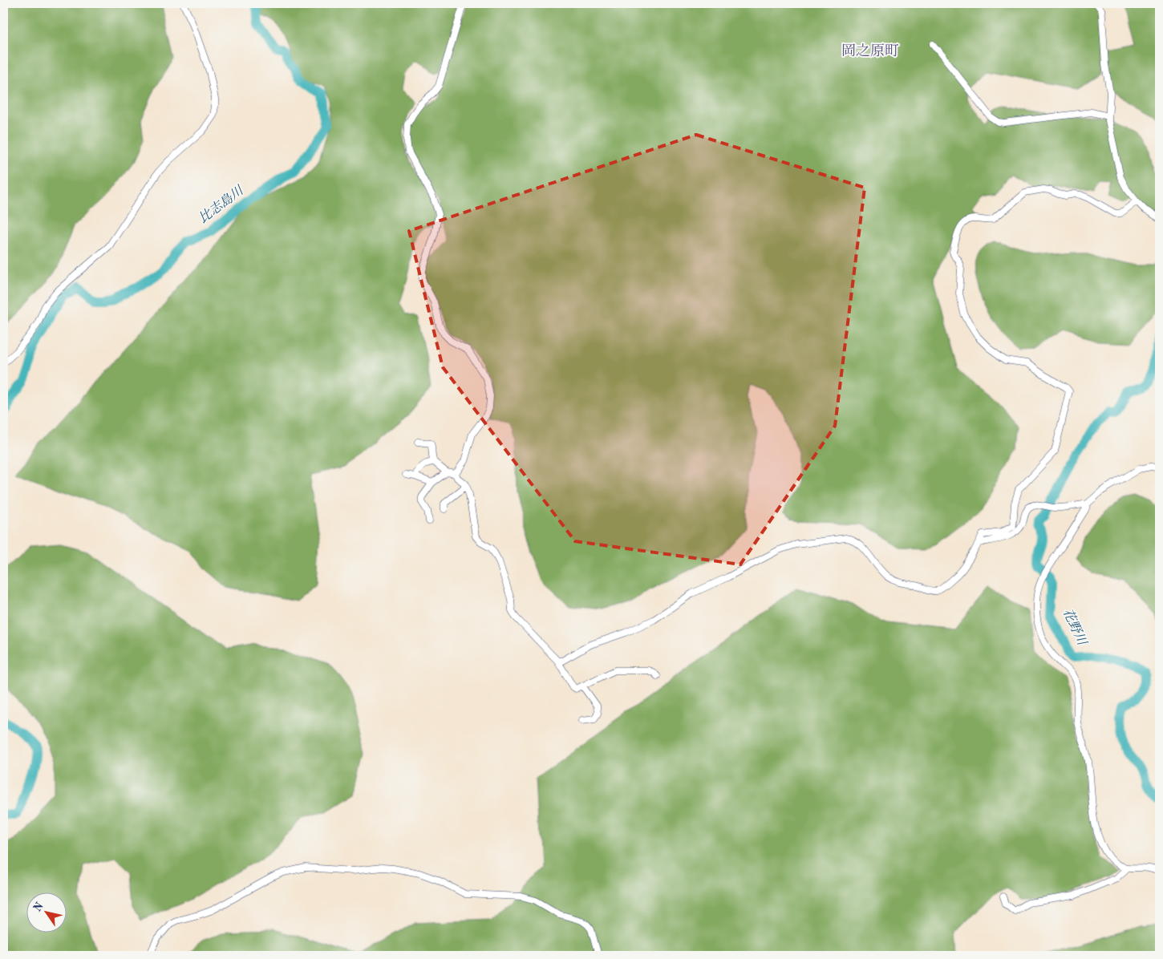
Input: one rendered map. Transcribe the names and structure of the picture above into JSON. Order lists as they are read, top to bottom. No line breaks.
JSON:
{"districts":["岡之原町"],"water":["比志島川","花野川"],"north":"top left"}
